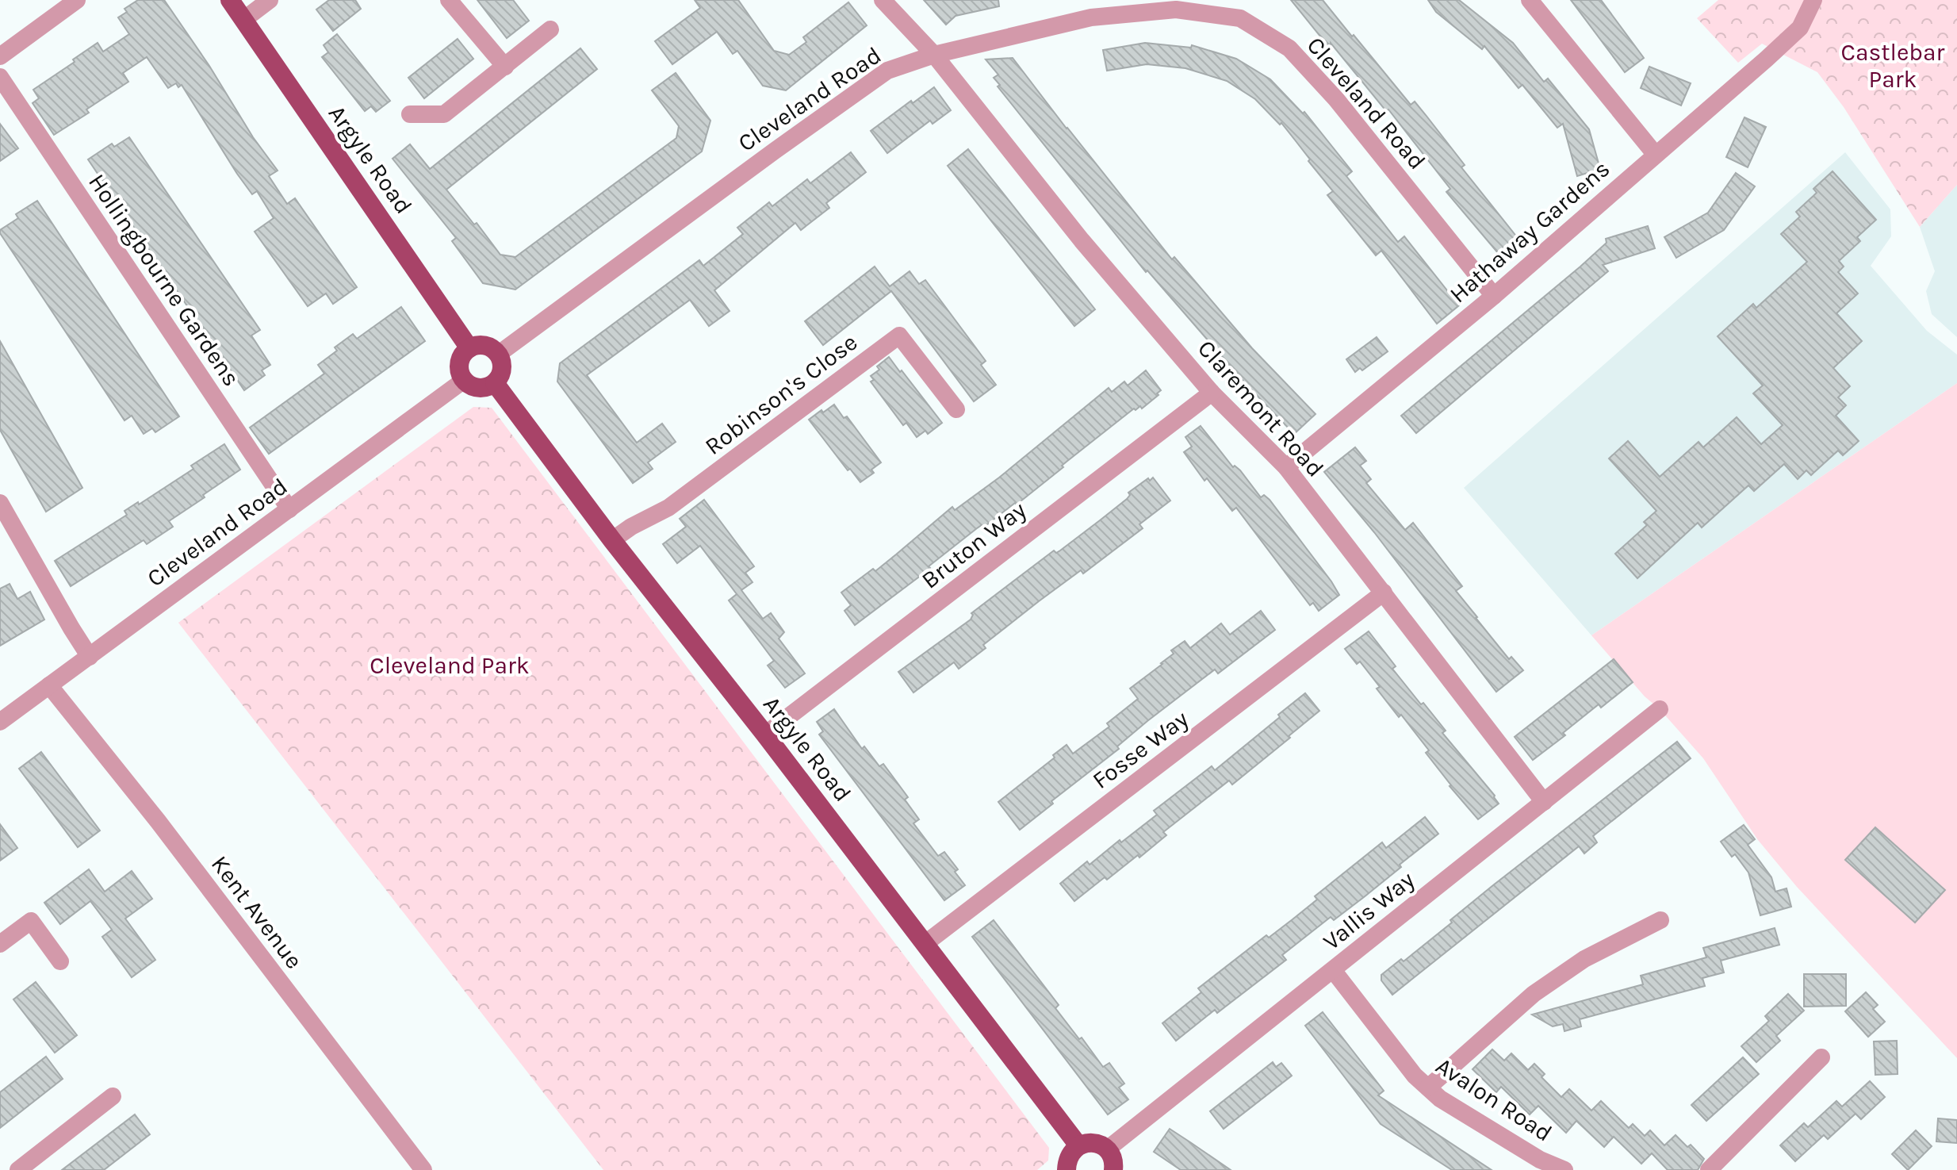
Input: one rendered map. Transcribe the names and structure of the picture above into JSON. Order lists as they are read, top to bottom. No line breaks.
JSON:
{"streets":{"main road":["Argyle Road"],"street":["Cleveland Road","Hathaway Gardens","Hollingbourne Gardens","Robinson's Close","Claremont Road","Bruton Way","Fosse Way","Vallis Way","Kent Avenue","Avalon Road"]},"crossings":[["Cleveland Road","Argyle Road"],["Cleveland Road","Hathaway Gardens"],["Cleveland Road","Hollingbourne Gardens"],["Cleveland Road","Claremont Road"],["Cleveland Road","Kent Avenue"],["Argyle Road","Robinson's Close"],["Argyle Road","Bruton Way"],["Argyle Road","Fosse Way"],["Hathaway Gardens","Claremont Road"],["Claremont Road","Bruton Way"],["Claremont Road","Fosse Way"],["Claremont Road","Vallis Way"],["Vallis Way","Avalon Road"]],"parks":["Castlebar Park","Cleveland Park"]}
